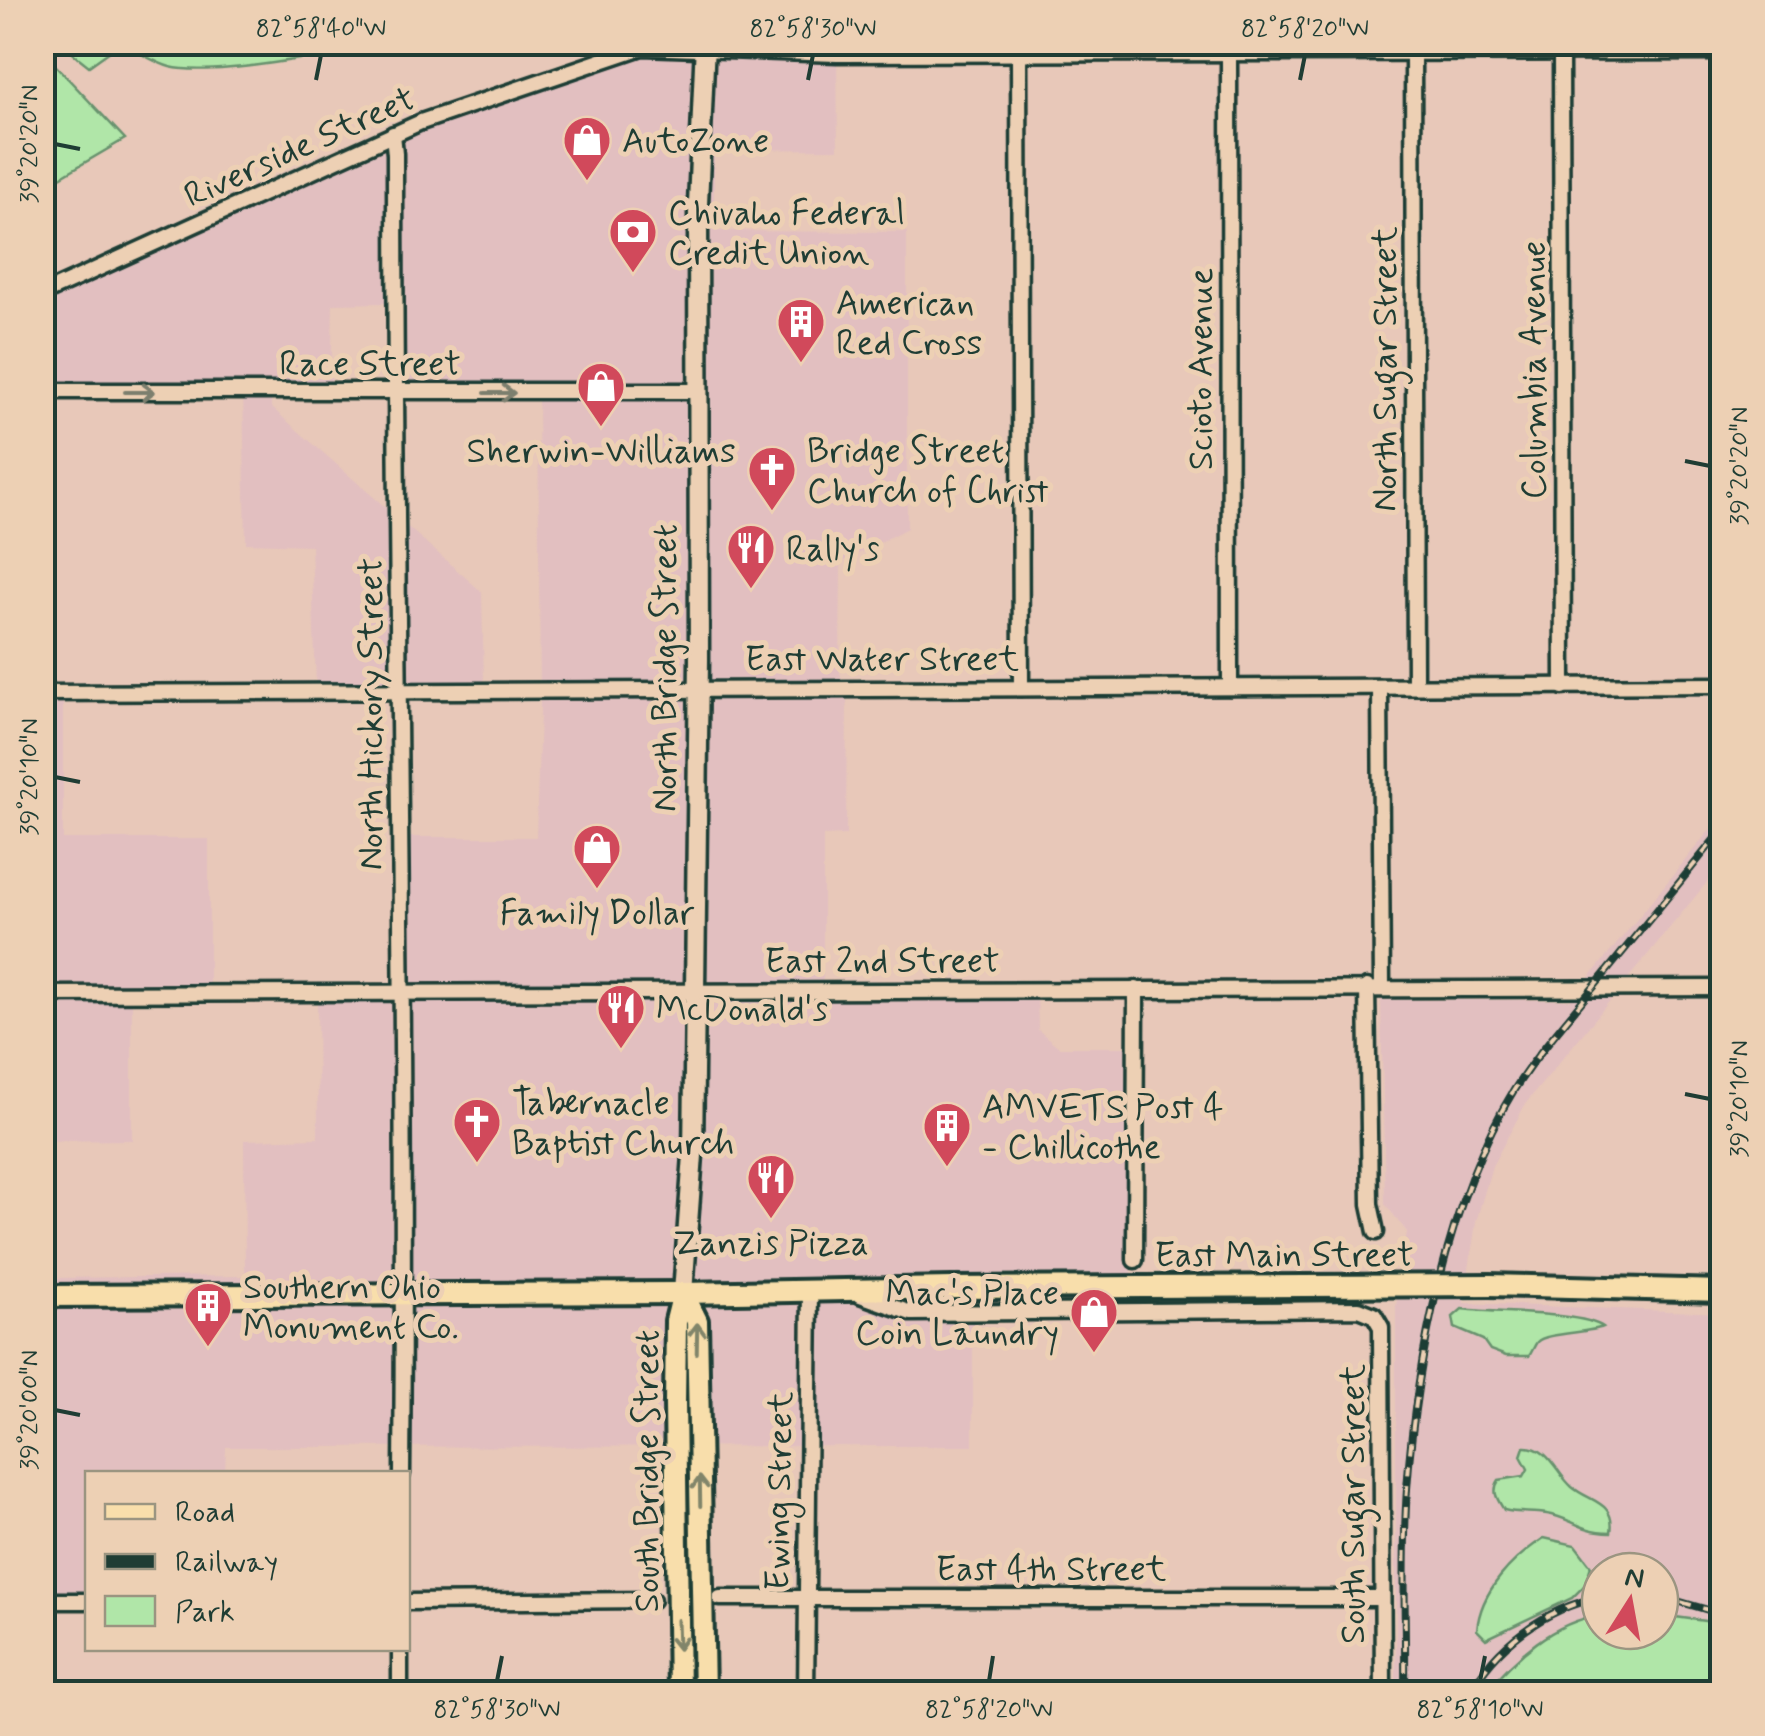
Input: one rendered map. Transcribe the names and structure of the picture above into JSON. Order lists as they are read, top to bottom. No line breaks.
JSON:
{"streets":{"main road":["North Bridge Street","East Main Street","South Bridge Street"],"street":["Riverside Street","Race Street","Scioto Avenue","North Sugar Street","Columbia Avenue","East Water Street","North Hickory Street","East 2nd Street","Ewing Street","South Sugar Street","East 4th Street"]},"crossings":[["Riverside Street","Scioto Avenue"],["Riverside Street","North Sugar Street"],["Riverside Street","Columbia Avenue"],["Riverside Street","North Bridge Street"],["Riverside Street","North Hickory Street"],["Race Street","North Bridge Street"],["Race Street","North Hickory Street"],["Scioto Avenue","East Water Street"],["North Sugar Street","East Water Street"],["Columbia Avenue","East Water Street"],["East Water Street","North Bridge Street"],["East Water Street","North Hickory Street"],["North Bridge Street","East 2nd Street"],["North Bridge Street","East Main Street"],["North Bridge Street","South Bridge Street"],["North Hickory Street","East 2nd Street"],["North Hickory Street","East Main Street"],["East Main Street","South Bridge Street"],["East Main Street","Ewing Street"],["East Main Street","South Sugar Street"],["Ewing Street","East 4th Street"],["South Sugar Street","East 4th Street"]],"one_way":["Race Street"],"places":{"shop":["AutoZone","Sherwin-Williams","Family Dollar","Mac's Place Coin Laundry"],"bank":["Chivaho Federal Credit Union"],"building":["American Red Cross","AMVETS Post 4 - Chillicothe","Southern Ohio Monument Co."],"church":["Bridge Street Church of Christ","Tabernacle Baptist Church"],"restaurant":["Rally's","McDonald's","Zanzis Pizza"]},"legend":["Road","Railway","Park"],"north":"top","coordinates":["82°58'40\"W","82°58'30\"W","82°58'20\"W","39°20'20\"N","39°20'10\"N","39°20'00\"N","82°58'10\"W"]}
